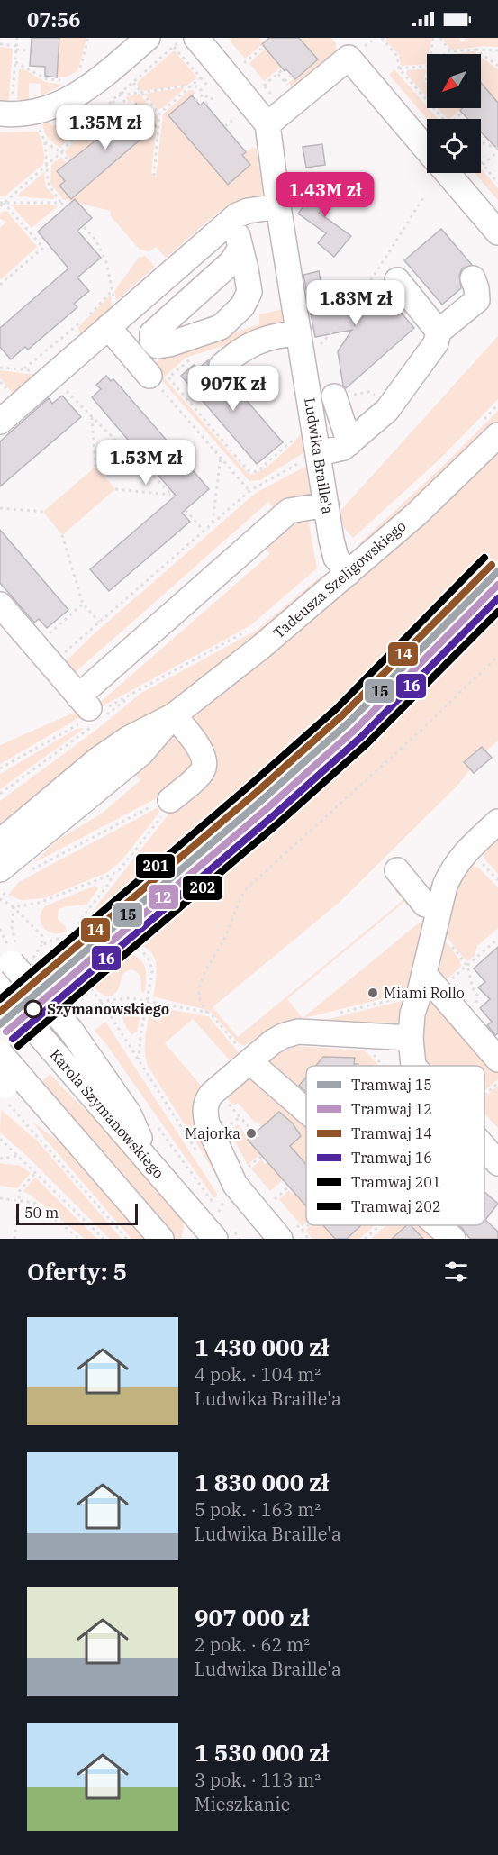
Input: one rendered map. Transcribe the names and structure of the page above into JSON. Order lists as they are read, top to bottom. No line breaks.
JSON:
{"streets":{"street":["Ludwika Braille'a","Tadeusza Szeligowskiego","Karola Szymanowskiego"]},"crossings":[["Ludwika Braille'a","Tadeusza Szeligowskiego"]],"places":["Miami Rollo","Szymanowskiego","Majorka"],"lines":["tram line 201","tram line 14","tram line 15","tram line 12","tram line 16","tram line 202"],"legend":["Tramwaj 15","Tramwaj 12","Tramwaj 14","Tramwaj 16","Tramwaj 201","Tramwaj 202"],"scale_bar":"50 m","north":"bottom left","page":{"status":"07:56","price":["1.35M zł","1.43M zł","1.83M zł","907K zł","1.53M zł"],"scale":"50 m","heading":"Oferty: 5","list":[{"name":"1 430 000 zł","note":"4 pok. · 104 m² · Ludwika Braille'a"},{"name":"1 830 000 zł","note":"5 pok. · 163 m² · Ludwika Braille'a"},{"name":"907 000 zł","note":"2 pok. · 62 m² · Ludwika Braille'a"},{"name":"1 530 000 zł","note":"3 pok. · 113 m² · Mieszkanie"}]}}
